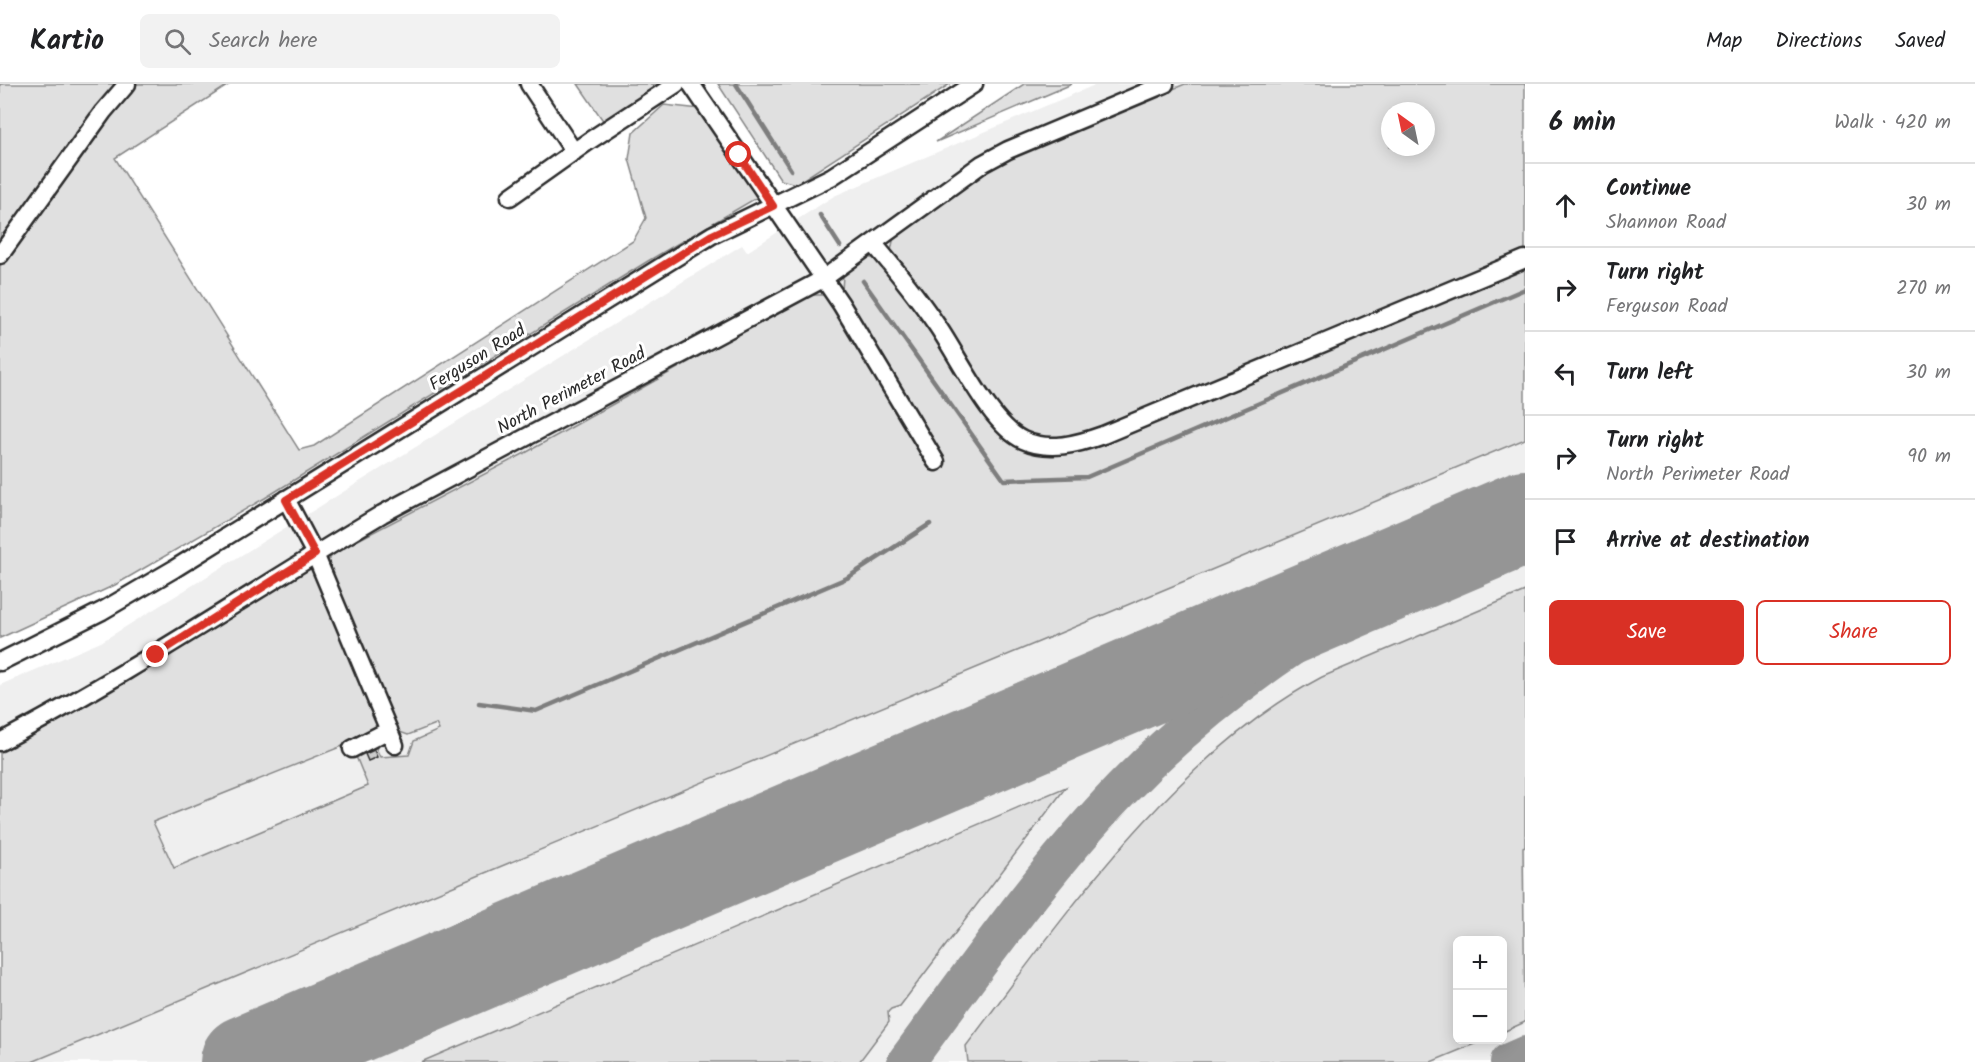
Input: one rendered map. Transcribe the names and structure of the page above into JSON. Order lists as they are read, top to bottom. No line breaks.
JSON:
{"streets":{"street":["Ferguson Road","North Perimeter Road"]},"north":"top left","page":{"header":"Kartio","search":"Search here","nav":["Map","Directions","Saved"],"heading":["6 min","Walk · 420 m"],"list":[["Continue","Shannon Road","30 m"],["Turn right","Ferguson Road","270 m"],["Turn left","30 m"],["Turn right","North Perimeter Road","90 m"],"Arrive at destination"],"buttons":["Save","Share"],"map_buttons":["+","−"]}}
